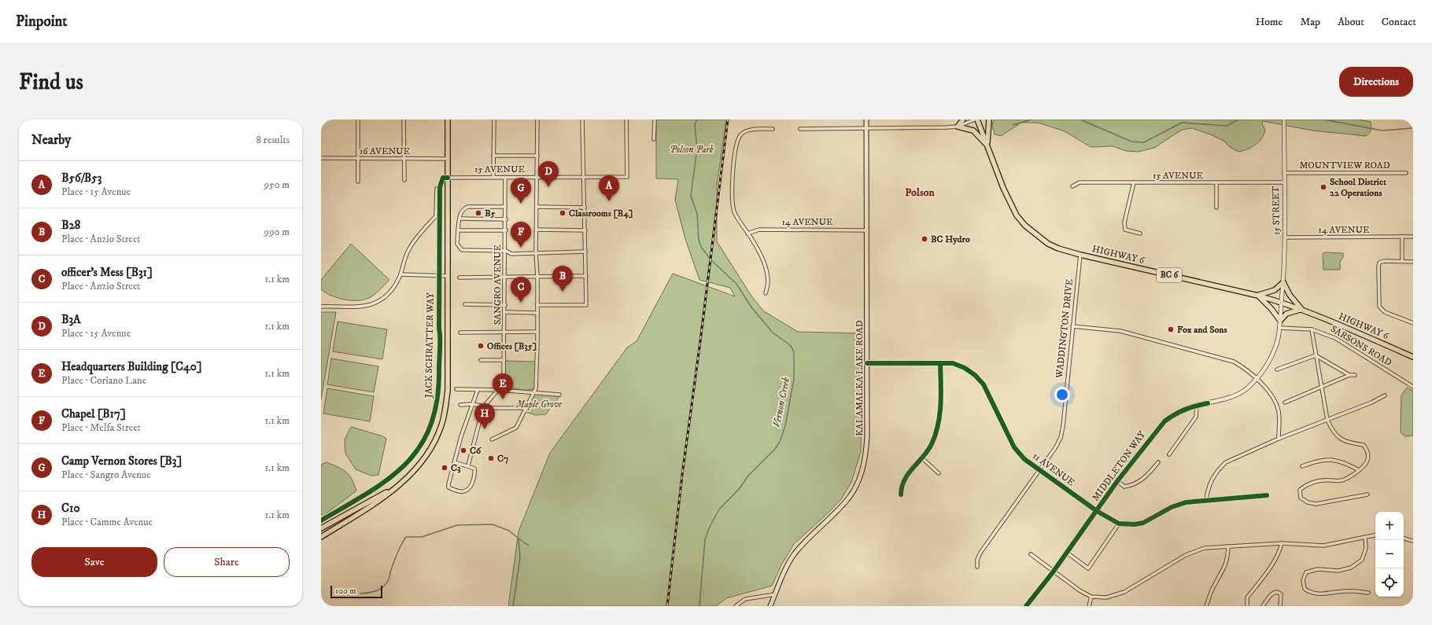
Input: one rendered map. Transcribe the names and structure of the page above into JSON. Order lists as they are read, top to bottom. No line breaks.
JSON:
{"streets":{"main road":["HIGHWAY 6","BC 6","KALAMALKA LAKE ROAD"],"street":["16 AVENUE","MOUNTVIEW ROAD","15 AVENUE","15 STREET","14 AVENUE","SANGRO AVENUE","WADDINGTON DRIVE","SARSONS ROAD","MIDDLETON WAY","11 AVENUE"],"cycle path":["JACK SCHRATTER WAY"]},"crossings":[["MOUNTVIEW ROAD","15 STREET"],["15 AVENUE","15 STREET"],["15 AVENUE","SANGRO AVENUE"],["15 STREET","14 AVENUE"],["15 STREET","HIGHWAY 6"],["15 STREET","MIDDLETON WAY"],["14 AVENUE","KALAMALKA LAKE ROAD"],["HIGHWAY 6","WADDINGTON DRIVE"],["HIGHWAY 6","MIDDLETON WAY"],["WADDINGTON DRIVE","11 AVENUE"],["SARSONS ROAD","MIDDLETON WAY"],["KALAMALKA LAKE ROAD","11 AVENUE"],["MIDDLETON WAY","11 AVENUE"]],"districts":["Polson"],"water":["Vernon Creek"],"parks":["Polson Park","Maple Grove"],"places":["School District 22 Operations","B5","Classrooms [B4]","BC Hydro","Fox and Sons","Offices [B35]","C6","C7","C3"],"scale_bar":"100 m","page":{"header":"Pinpoint","nav":["Home","Map","About","Contact"],"buttons":["Directions",["Save","Share"]],"title":"Find us","heading":["Nearby","8 results"],"list":[{"mark":"A","name":"B56/B53","note":"Place · 15 Avenue","value":"950 m"},{"mark":"B","name":"B28","note":"Place · Anzio Street","value":"990 m"},{"mark":"C","name":"officer's Mess [B31]","note":"Place · Anzio Street","value":"1.1 km"},{"mark":"D","name":"B3A","note":"Place · 15 Avenue","value":"1.1 km"},{"mark":"E","name":"Headquarters Building [C40]","note":"Place · Coriano Lane","value":"1.1 km"},{"mark":"F","name":"Chapel [B17]","note":"Place · Melfa Street","value":"1.1 km"},{"mark":"G","name":"Camp Vernon Stores [B3]","note":"Place · Sangro Avenue","value":"1.1 km"},{"mark":"H","name":"C10","note":"Place · Camme Avenue","value":"1.1 km"}],"pins":["D","A","G","F","B","C","E","H"],"map_buttons":["+","−"],"scale":"100 m"}}
